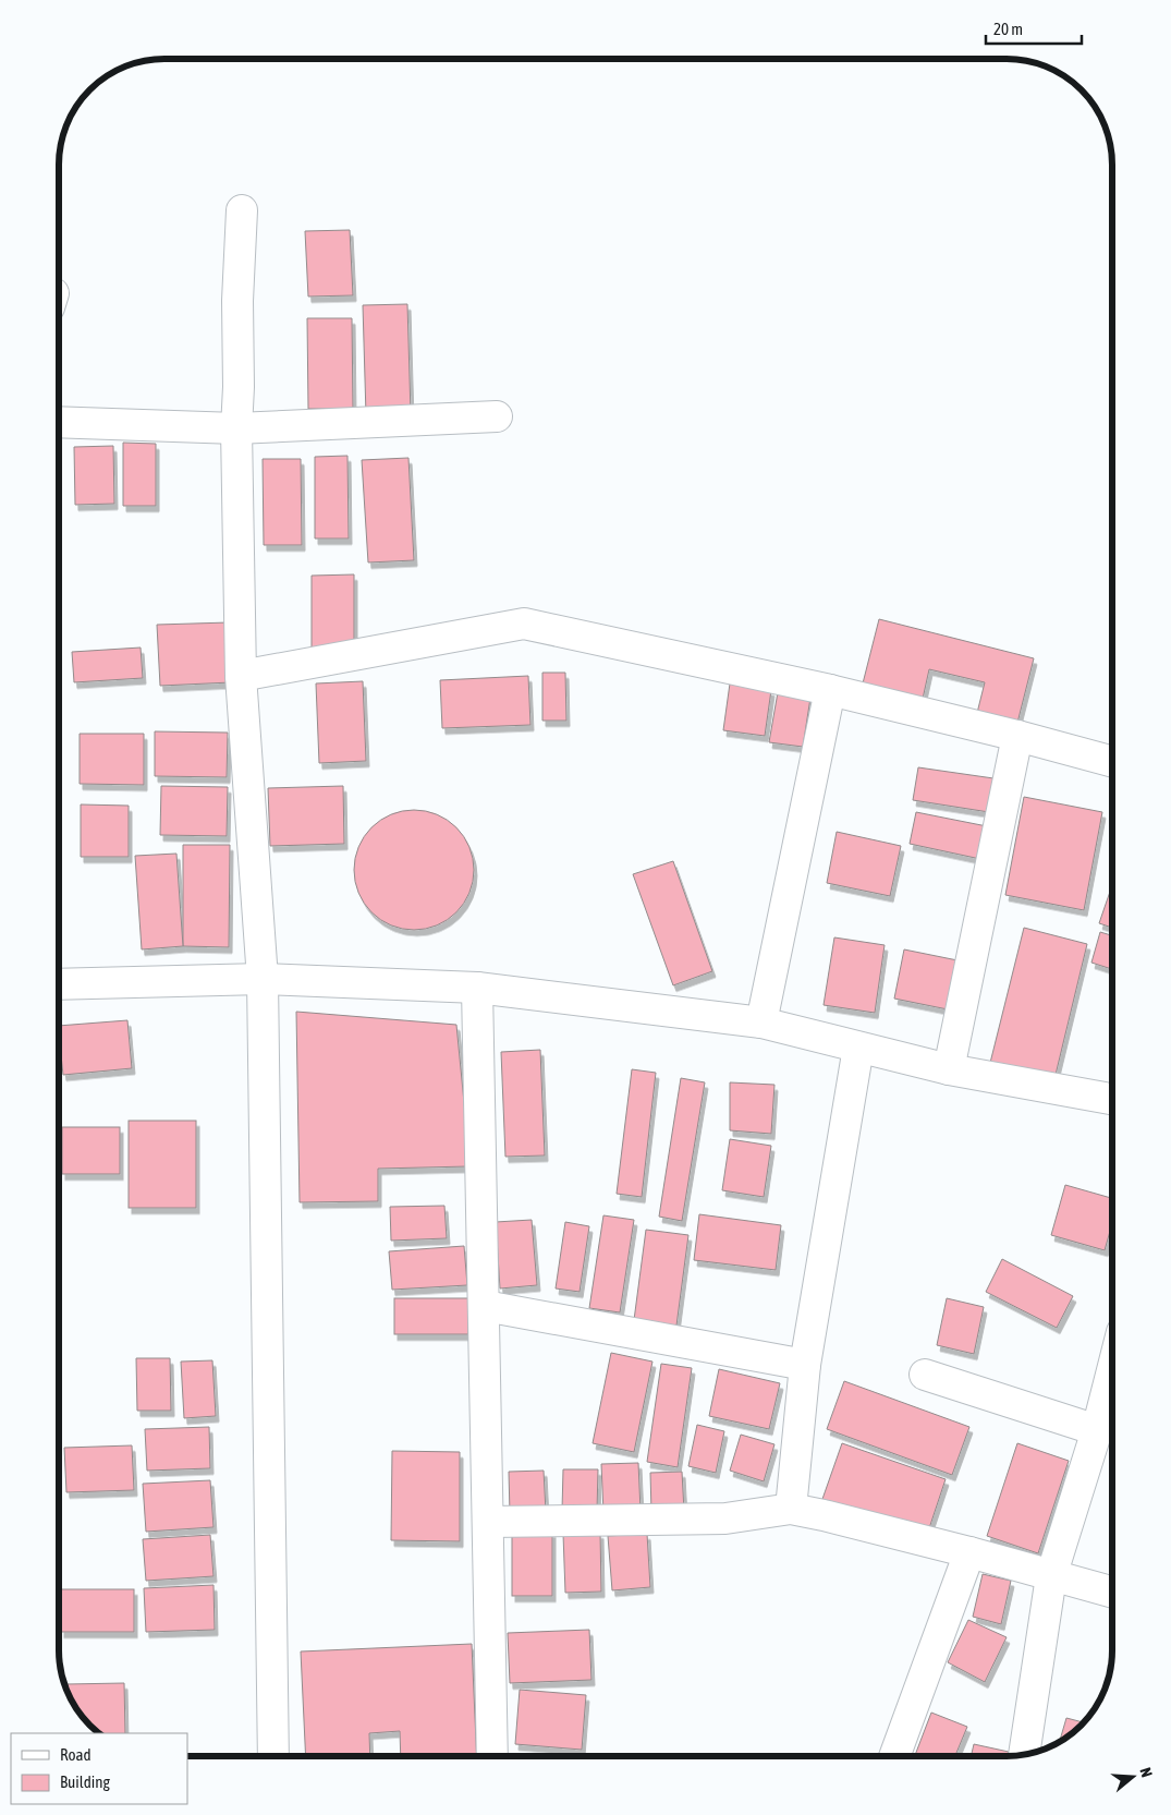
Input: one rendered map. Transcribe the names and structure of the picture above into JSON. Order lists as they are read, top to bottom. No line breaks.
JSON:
{"legend":["Road","Building"],"scale_bar":"20 m","north":"right"}
